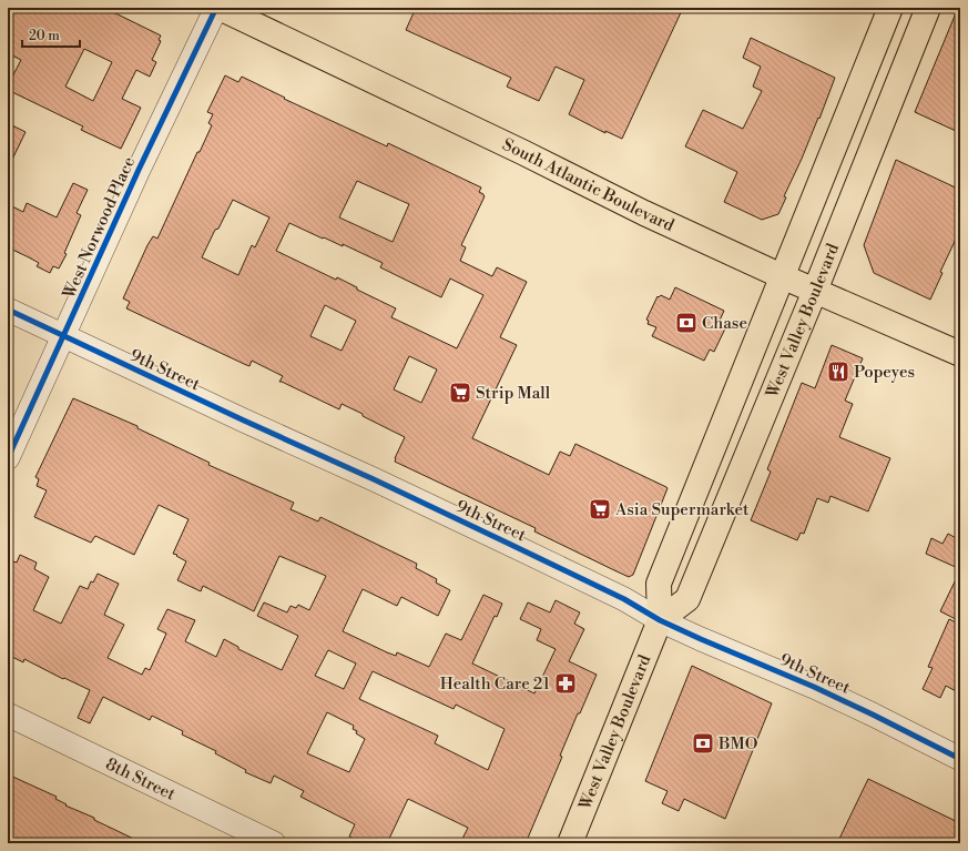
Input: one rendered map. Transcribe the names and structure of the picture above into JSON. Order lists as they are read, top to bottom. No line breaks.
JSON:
{"streets":{"main road":["South Atlantic Boulevard","West Valley Boulevard"],"street":["West Norwood Place","9th Street","8th Street"]},"crossings":[["South Atlantic Boulevard","West Norwood Place"],["South Atlantic Boulevard","West Valley Boulevard"],["West Norwood Place","9th Street"],["West Valley Boulevard","9th Street"]],"places":{"bank":["Chase","BMO"],"restaurant":["Popeyes"],"supermarket":["Strip Mall","Asia Supermarket"],"pharmacy":["Health Care 21"]},"scale_bar":"20 m"}
